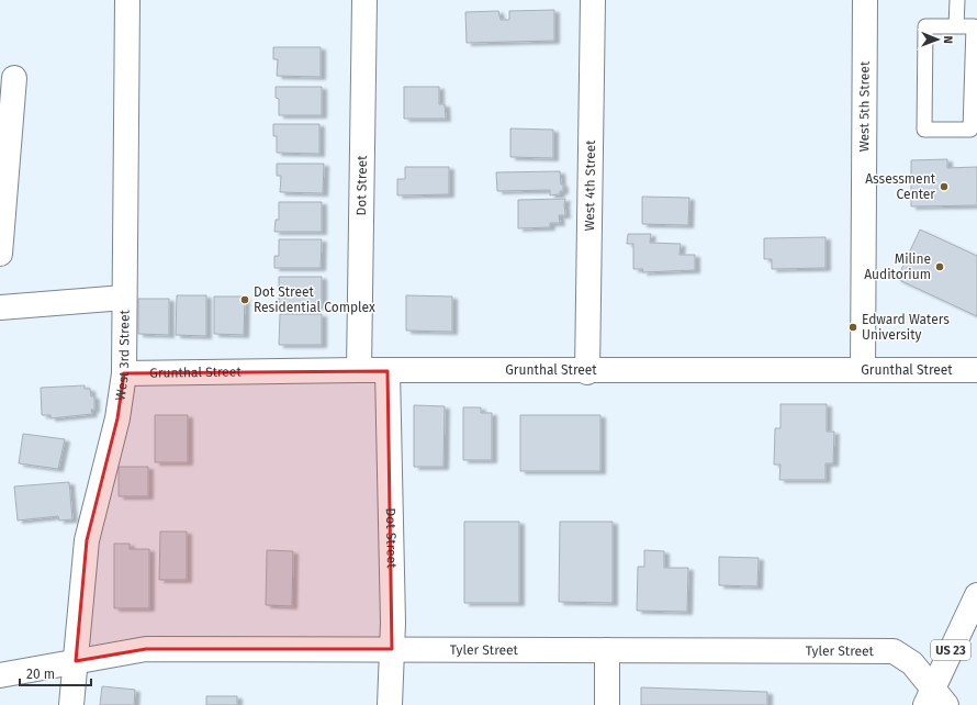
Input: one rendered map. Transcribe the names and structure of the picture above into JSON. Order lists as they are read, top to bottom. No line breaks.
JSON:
{"streets":{"street":["West 5th Street","Dot Street","West 4th Street","West 3rd Street","Grunthal Street","Tyler Street","US 23"]},"crossings":[["West 5th Street","Grunthal Street"],["Dot Street","Grunthal Street"],["Dot Street","Tyler Street"],["West 4th Street","Grunthal Street"],["West 3rd Street","Grunthal Street"],["West 3rd Street","Tyler Street"],["Tyler Street","US 23"]],"places":["Assessment Center","Miline Auditorium","Dot Street Residential Complex","Edward Waters University"],"scale_bar":"20 m","north":"right"}
